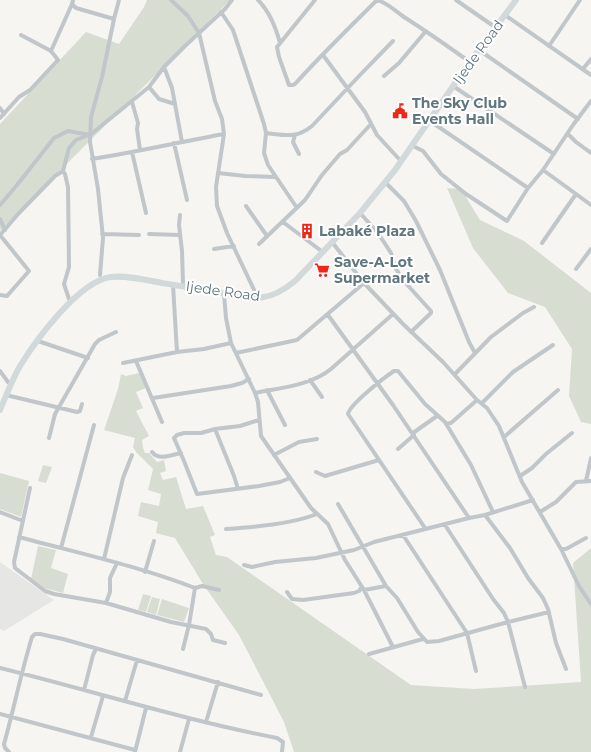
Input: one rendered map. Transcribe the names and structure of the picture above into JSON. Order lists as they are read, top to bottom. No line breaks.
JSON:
{"streets":{"main road":["Ijede Road"]},"places":{"public building":["The Sky Club Events Hall"],"building":["Labaké Plaza"],"supermarket":["Save-A-Lot Supermarket"]}}
